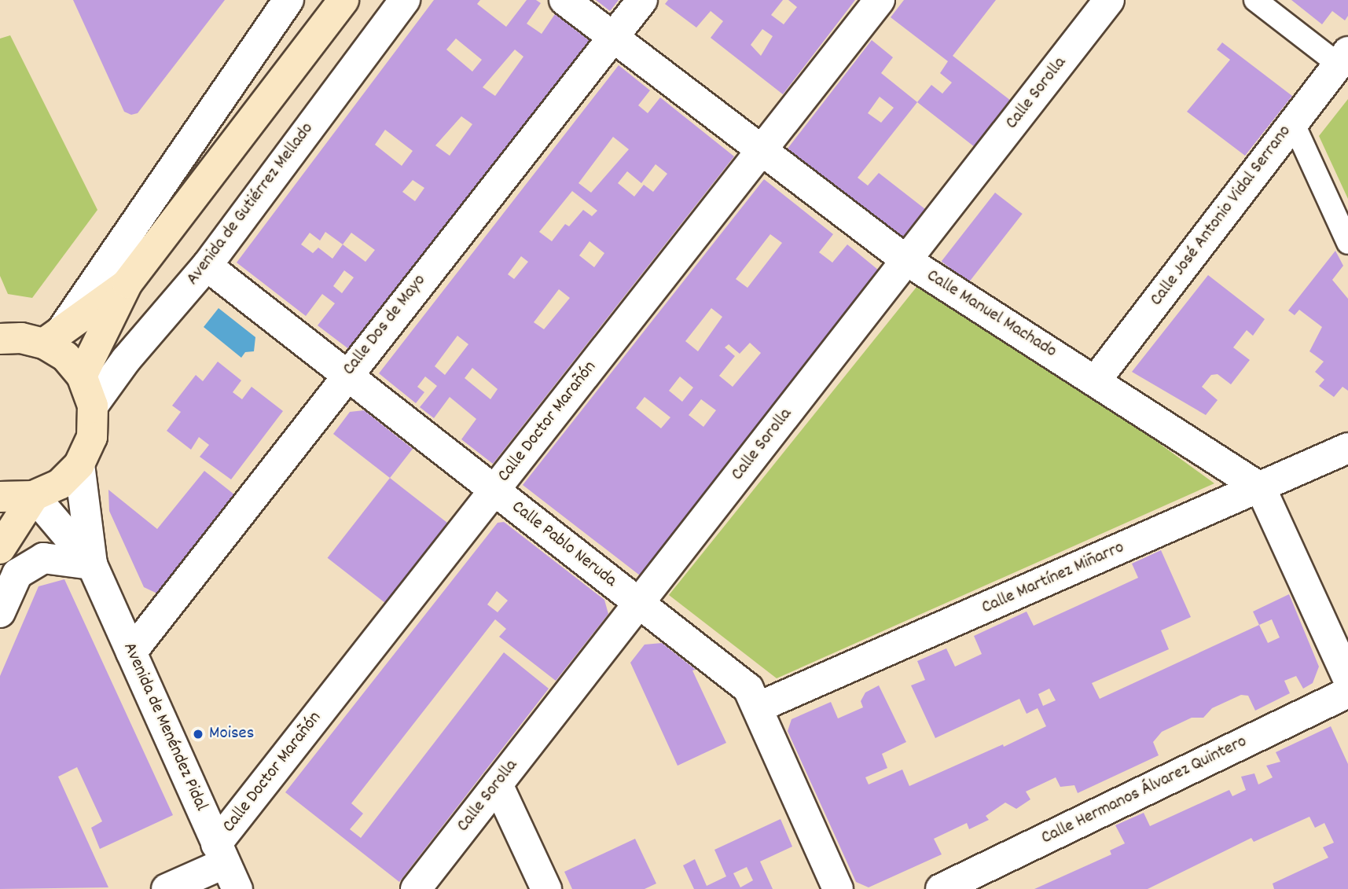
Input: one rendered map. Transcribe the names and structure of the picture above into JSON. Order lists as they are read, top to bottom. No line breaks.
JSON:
{"streets":{"street":["Calle Sorolla","Avenida de Gutiérrez Mellado","Calle José Antonio Vidal Serrano","Calle Manuel Machado","Calle Dos de Mayo","Calle Doctor Marañón","Calle Pablo Neruda","Calle Martínez Miñarro","Avenida de Menéndez Pidal","Calle Hermanos Álvarez Quintero"]},"crossings":[["Calle Sorolla","Calle Manuel Machado"],["Calle Sorolla","Calle Pablo Neruda"],["Avenida de Gutiérrez Mellado","Calle Pablo Neruda"],["Calle José Antonio Vidal Serrano","Calle Manuel Machado"],["Calle Manuel Machado","Calle Dos de Mayo"],["Calle Manuel Machado","Calle Doctor Marañón"],["Calle Manuel Machado","Calle Martínez Miñarro"],["Calle Dos de Mayo","Calle Pablo Neruda"],["Calle Dos de Mayo","Avenida de Menéndez Pidal"],["Calle Doctor Marañón","Calle Pablo Neruda"],["Calle Doctor Marañón","Avenida de Menéndez Pidal"],["Calle Pablo Neruda","Calle Martínez Miñarro"]],"places":["Moises"]}
